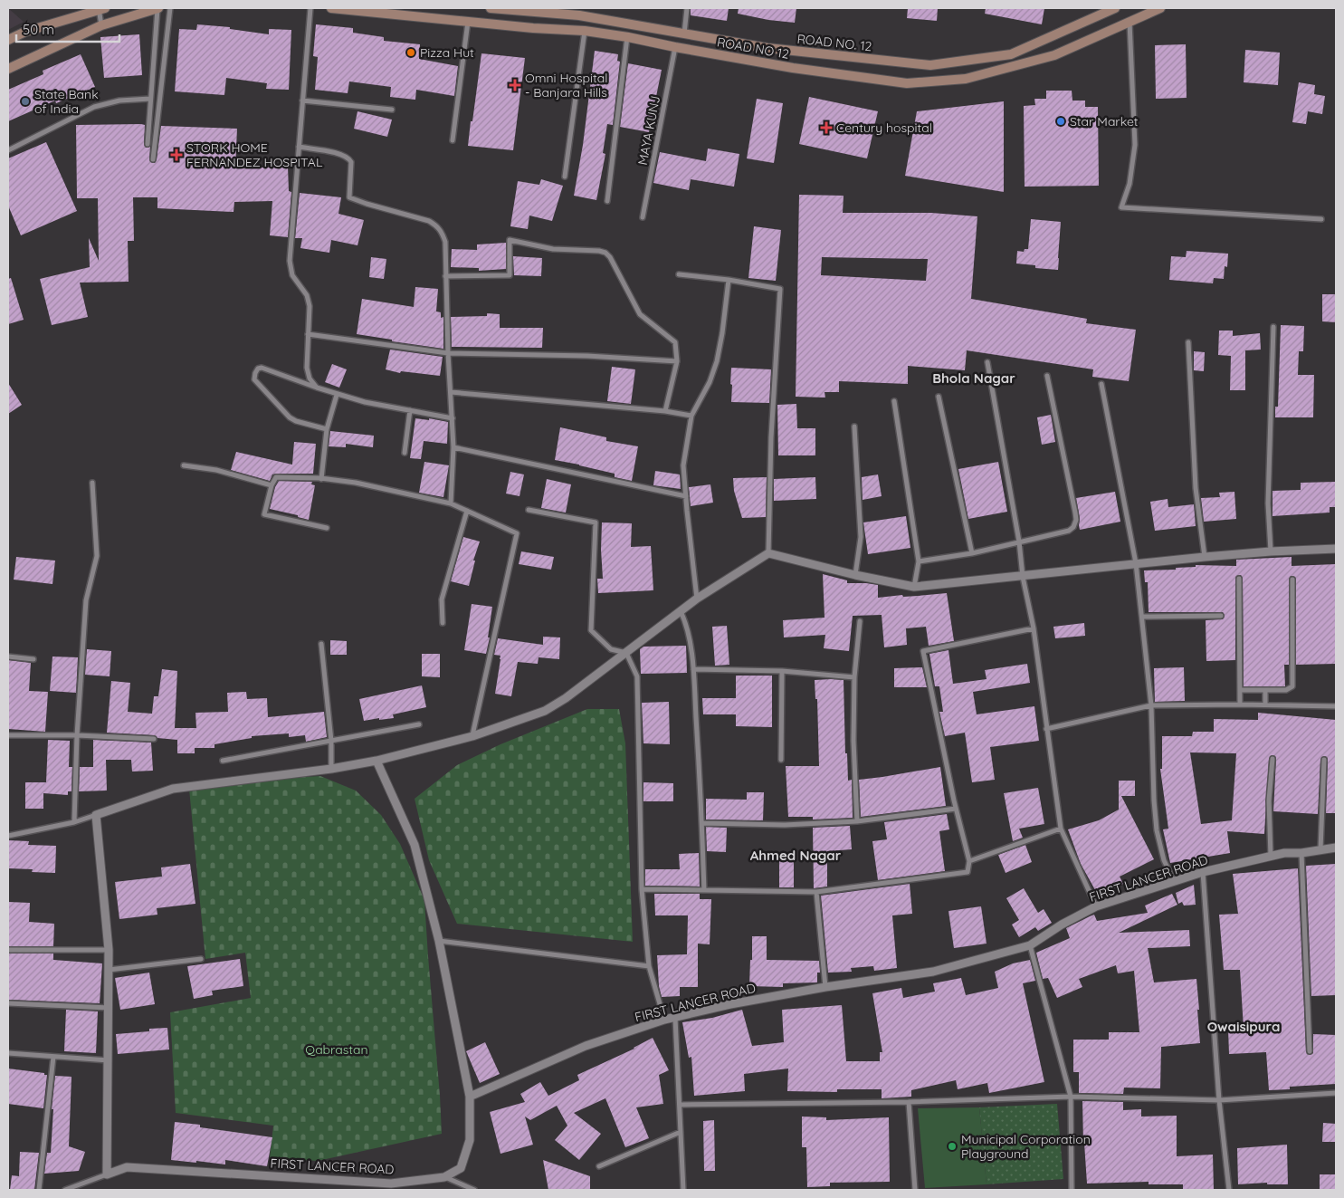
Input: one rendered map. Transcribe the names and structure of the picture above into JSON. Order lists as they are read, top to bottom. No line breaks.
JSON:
{"streets":{"main road":["ROAD NO. 12","ROAD NO 12"],"street":["MAYA KUNJ","FIRST LANCER ROAD"]},"crossings":[["ROAD NO 12","MAYA KUNJ"]],"districts":["Bhola Nagar","Ahmed Nagar","Owaisipura"],"parks":["Qabrastan"],"places":{"other":["Pizza Hut","State Bank of India","Star Market","Municipal Corporation Playground"],"health":["Omni Hospital - Banjara Hills","Century hospital","STORK HOME FERNANDEZ HOSPITAL"]},"scale_bar":"50 m"}
